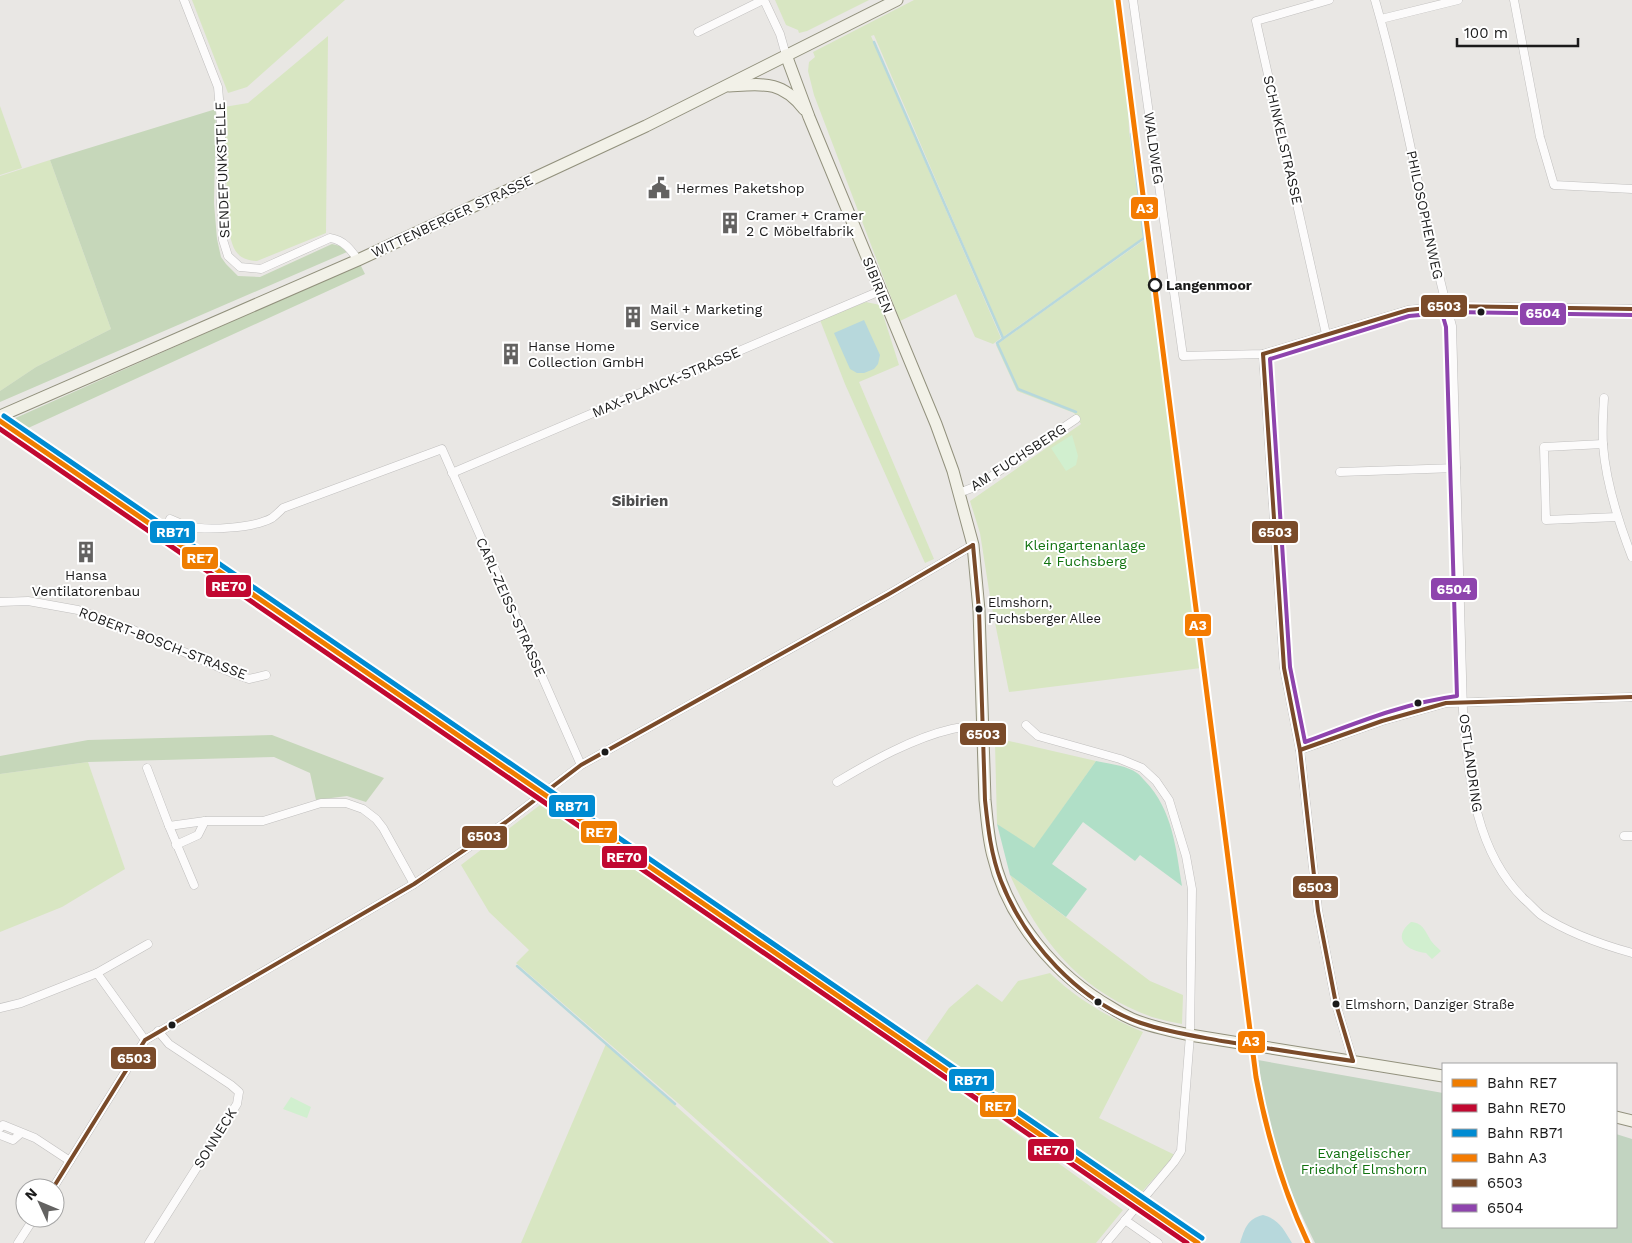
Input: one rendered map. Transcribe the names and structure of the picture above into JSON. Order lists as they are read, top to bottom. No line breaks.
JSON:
{"streets":{"street":["SCHINKELSTRASSE","WALDWEG","SENDEFUNKSTELLE","PHILOSOPHENWEG","WITTENBERGER STRASSE","SIBIRIEN","MAX-PLANCK-STRASSE","AM FUCHSBERG","CARL-ZEISS-STRASSE","ROBERT-BOSCH-STRASSE","OSTLANDRING","SONNECK"]},"crossings":[["SENDEFUNKSTELLE","WITTENBERGER STRASSE"],["PHILOSOPHENWEG","OSTLANDRING"],["WITTENBERGER STRASSE","SIBIRIEN"],["SIBIRIEN","MAX-PLANCK-STRASSE"],["SIBIRIEN","AM FUCHSBERG"],["MAX-PLANCK-STRASSE","CARL-ZEISS-STRASSE"]],"districts":["Sibirien"],"parks":["Kleingartenanlage 4 Fuchsberg","Evangelischer Friedhof Elmshorn"],"places":{"public building":["Hermes Paketshop"],"building":["Cramer + Cramer 2 C Möbelfabrik","Mail + Marketing Service","Hanse Home Collection GmbH","Hansa Ventilatorenbau"],"other":["Langenmoor","Elmshorn, Fuchsberger Allee","Elmshorn, Danziger Straße"]},"lines":["rail line A3","transit line 6503","transit line 6504","rail line RB71","rail line RE7","rail line RE70"],"legend":["Bahn RE7","Bahn RE70","Bahn RB71","Bahn A3","6503","6504"],"scale_bar":"100 m","north":"top left"}
